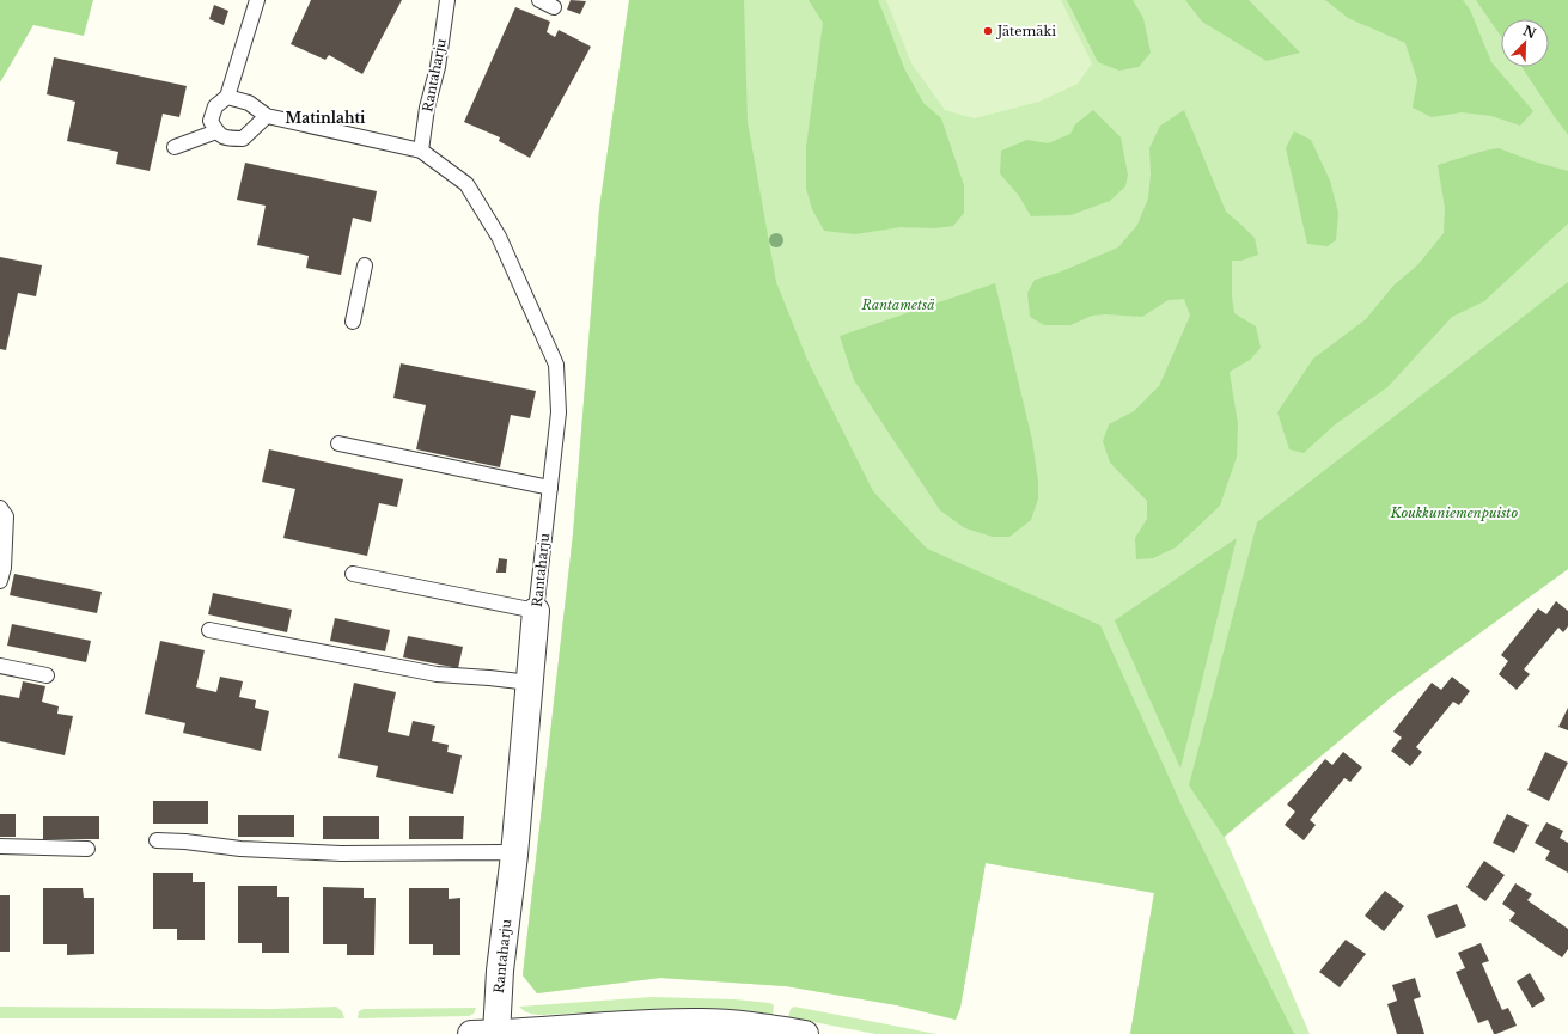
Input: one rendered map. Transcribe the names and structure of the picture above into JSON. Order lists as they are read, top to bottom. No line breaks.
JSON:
{"streets":{"street":["Rantaharju"]},"districts":["Matinlahti"],"parks":["Rantametsä","Koukkuniemenpuisto"],"places":["Jätemäki"],"north":"top right"}
